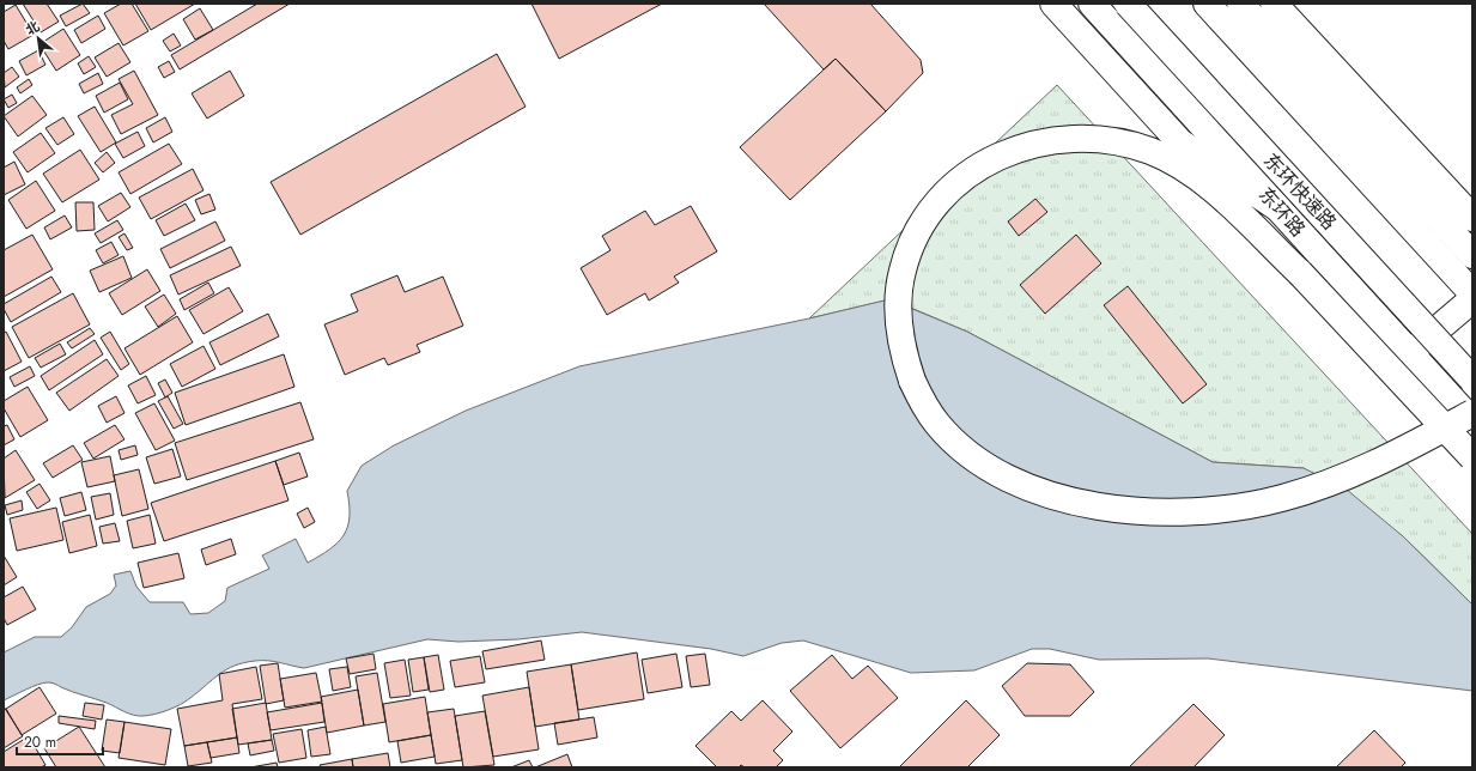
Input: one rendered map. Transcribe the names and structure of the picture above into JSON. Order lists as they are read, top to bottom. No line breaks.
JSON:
{"streets":{"main road":["东环快速路","东环路"]},"scale_bar":"20 m","north":"top left"}
